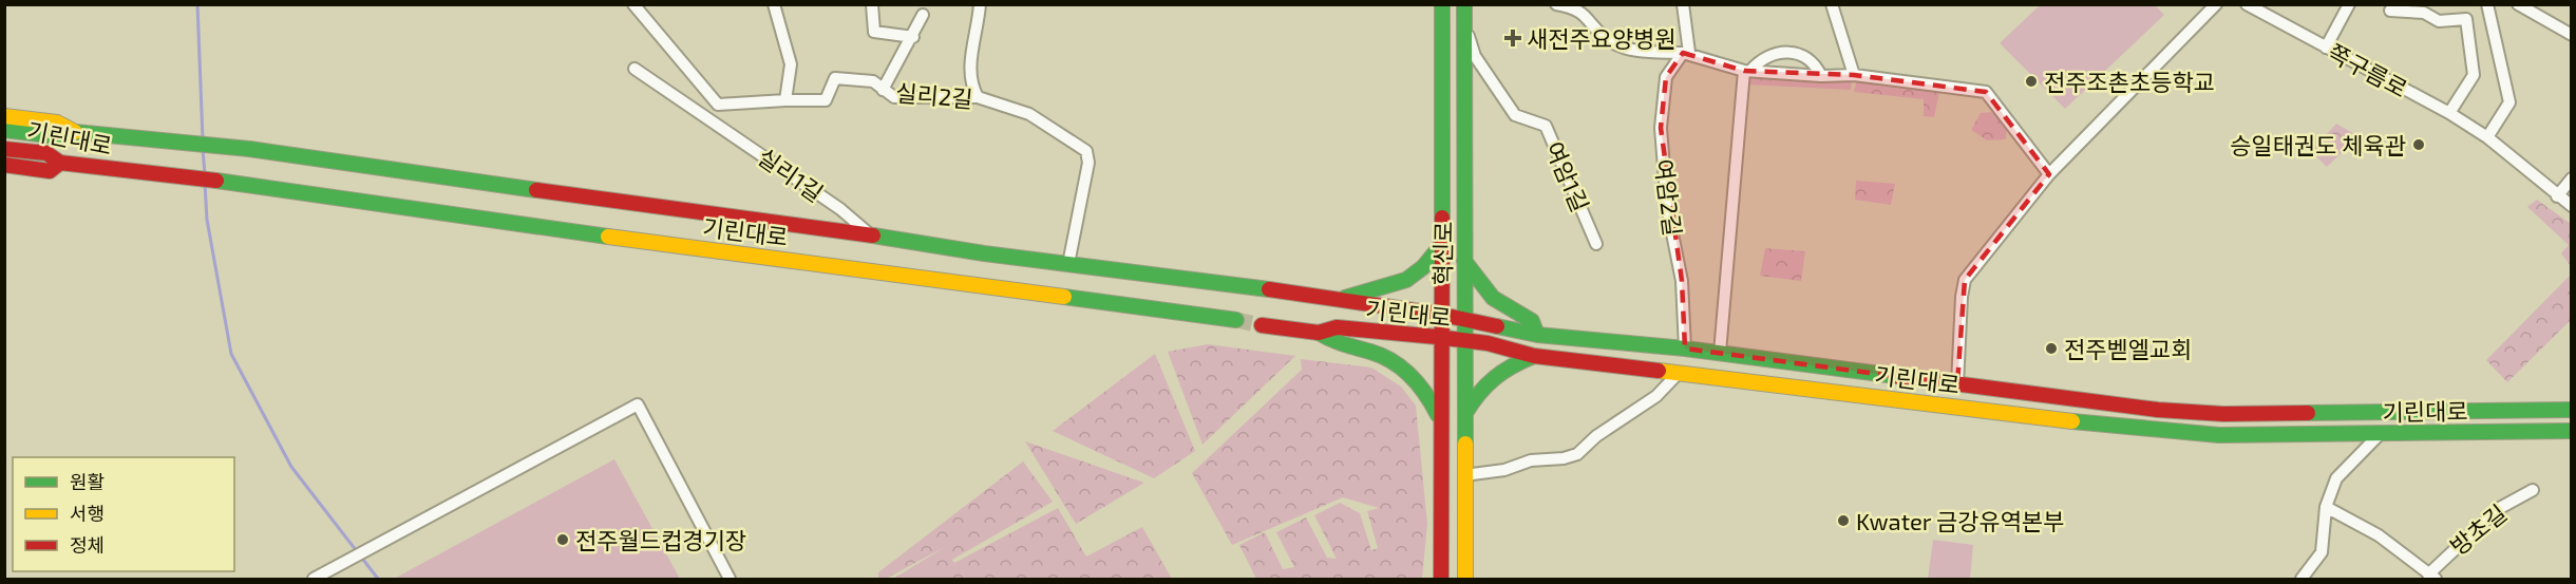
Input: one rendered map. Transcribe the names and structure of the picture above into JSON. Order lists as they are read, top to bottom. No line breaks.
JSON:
{"streets":{"street":["쪽구름로","실리2길","기린대로","실리1길","여암1길","여암2길","혁신로","방초길"]},"crossings":[["실리2길","기린대로"],["기린대로","실리1길"],["기린대로","여암2길"],["기린대로","혁신로"],["여암1길","혁신로"]],"places":{"health":["새전주요양병원"],"other":["전주조촌초등학교","승일태권도 체육관","전주벧엘교회","Kwater 금강유역본부","전주월드컵경기장"]},"legend":["원활","서행","정체"]}
